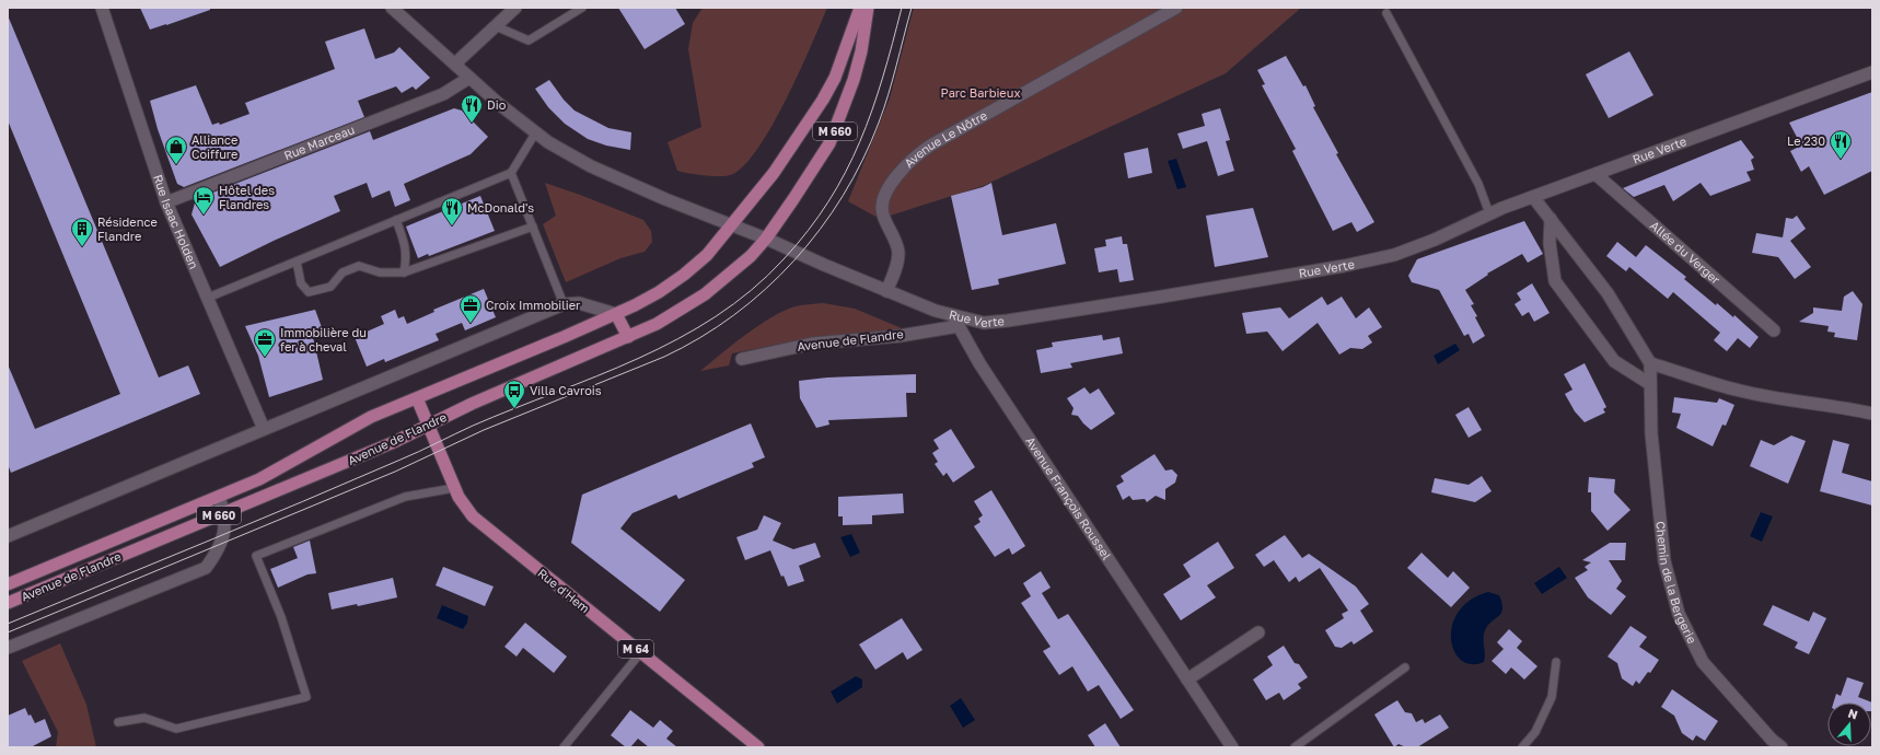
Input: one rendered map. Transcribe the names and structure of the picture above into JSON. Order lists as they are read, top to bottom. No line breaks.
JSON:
{"streets":{"main road":["M 660","Avenue de Flandre","Rue d'Hem","M 64"],"street":["Avenue Le Nôtre","Rue Marceau","Rue Verte","Rue Isaac Holden","Allée du Verger","Avenue François Roussel","Chemin de la Bergerie"]},"crossings":[["M 660","Rue Verte"],["M 660","Avenue de Flandre"],["Avenue Le Nôtre","Rue Verte"],["Rue Marceau","Rue Verte"],["Rue Marceau","Rue Isaac Holden"],["Rue Verte","Allée du Verger"],["Rue Verte","Avenue de Flandre"],["Rue Verte","Avenue François Roussel"],["Avenue de Flandre","Avenue François Roussel"],["Avenue de Flandre","Rue d'Hem"]],"parks":["Parc Barbieux"],"places":{"restaurant":["Dio","Le 230","McDonald's"],"shop":["Alliance Coiffure"],"hotel":["Hôtel des Flandres"],"building":["Résidence Flandre"],"office":["Croix Immobilier","Immobilière du fer à cheval"],"bus stop":["Villa Cavrois"]},"north":"top"}
